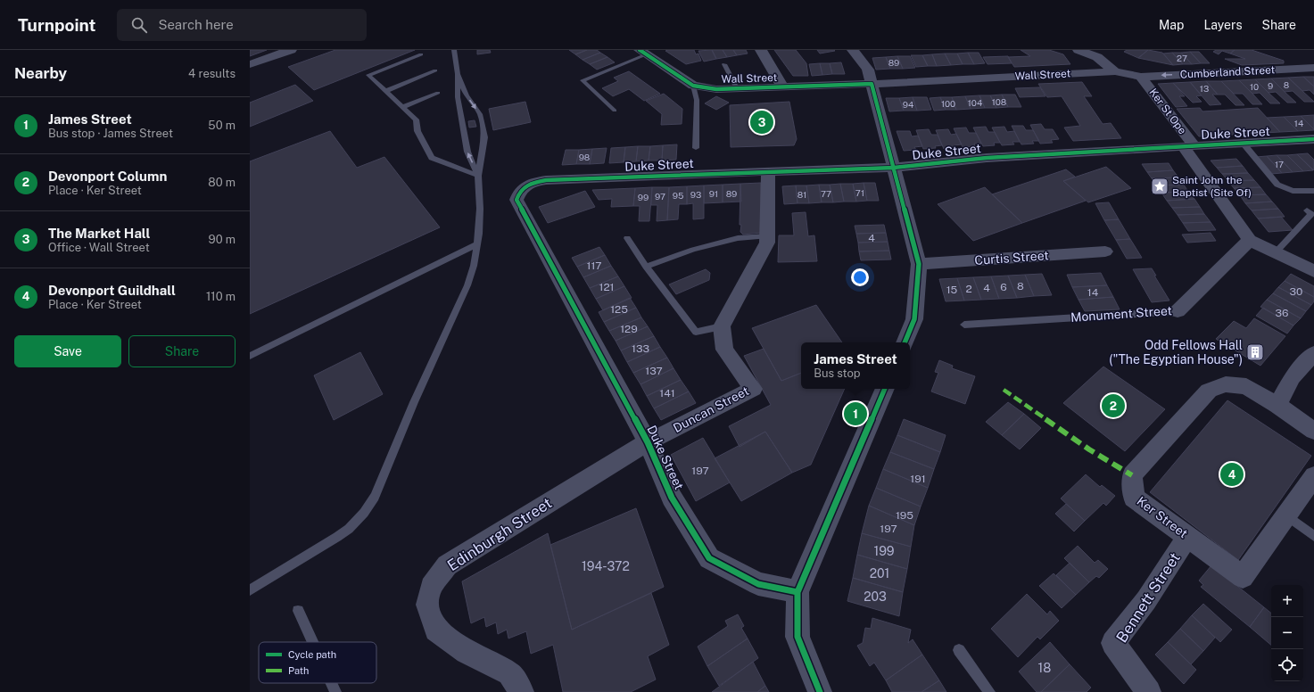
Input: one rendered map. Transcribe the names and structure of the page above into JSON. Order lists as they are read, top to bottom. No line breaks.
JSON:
{"streets":{"street":["Cumberland Street","Wall Street","Ker St Ope","Duke Street","Curtis Street","Monument Street","Duncan Street","Ker Street","Edinburgh Street","Bennett Street"]},"crossings":[["Cumberland Street","Wall Street"],["Cumberland Street","Ker St Ope"],["Ker St Ope","Duke Street"],["Duke Street","Duncan Street"],["Duke Street","Edinburgh Street"],["Duncan Street","Edinburgh Street"],["Ker Street","Bennett Street"]],"one_way":["Cumberland Street"],"places":{"place":["Saint John the Baptist (Site Of)"],"building":["Odd Fellows Hall (\"The Egyptian House\")"]},"house_numbers":["27","89","8","9","10","13","108","104","100","94","14","98","17","71","91","89","77","93","81","95","97","99","4","117","8","121","6","4","2","15","30","14","125","36","129","133","137","141","197","191","195","197","199","194-372","201","203","18"],"legend":["Cycle path","Path"],"page":{"header":"Turnpoint","search":"Search here","nav":["Map","Layers","Share"],"heading":["Nearby","4 results"],"list":[{"mark":"1","name":"James Street","note":"Bus stop · James Street","value":"50 m"},{"mark":"2","name":"Devonport Column","note":"Place · Ker Street","value":"80 m"},{"mark":"3","name":"The Market Hall","note":"Office · Wall Street","value":"90 m"},{"mark":"4","name":"Devonport Guildhall","note":"Place · Ker Street","value":"110 m"}],"pins":["3","2","1","4"],"buttons":["Save","Share"],"popup":["James Street","Bus stop"],"map_buttons":["+","−"]}}
